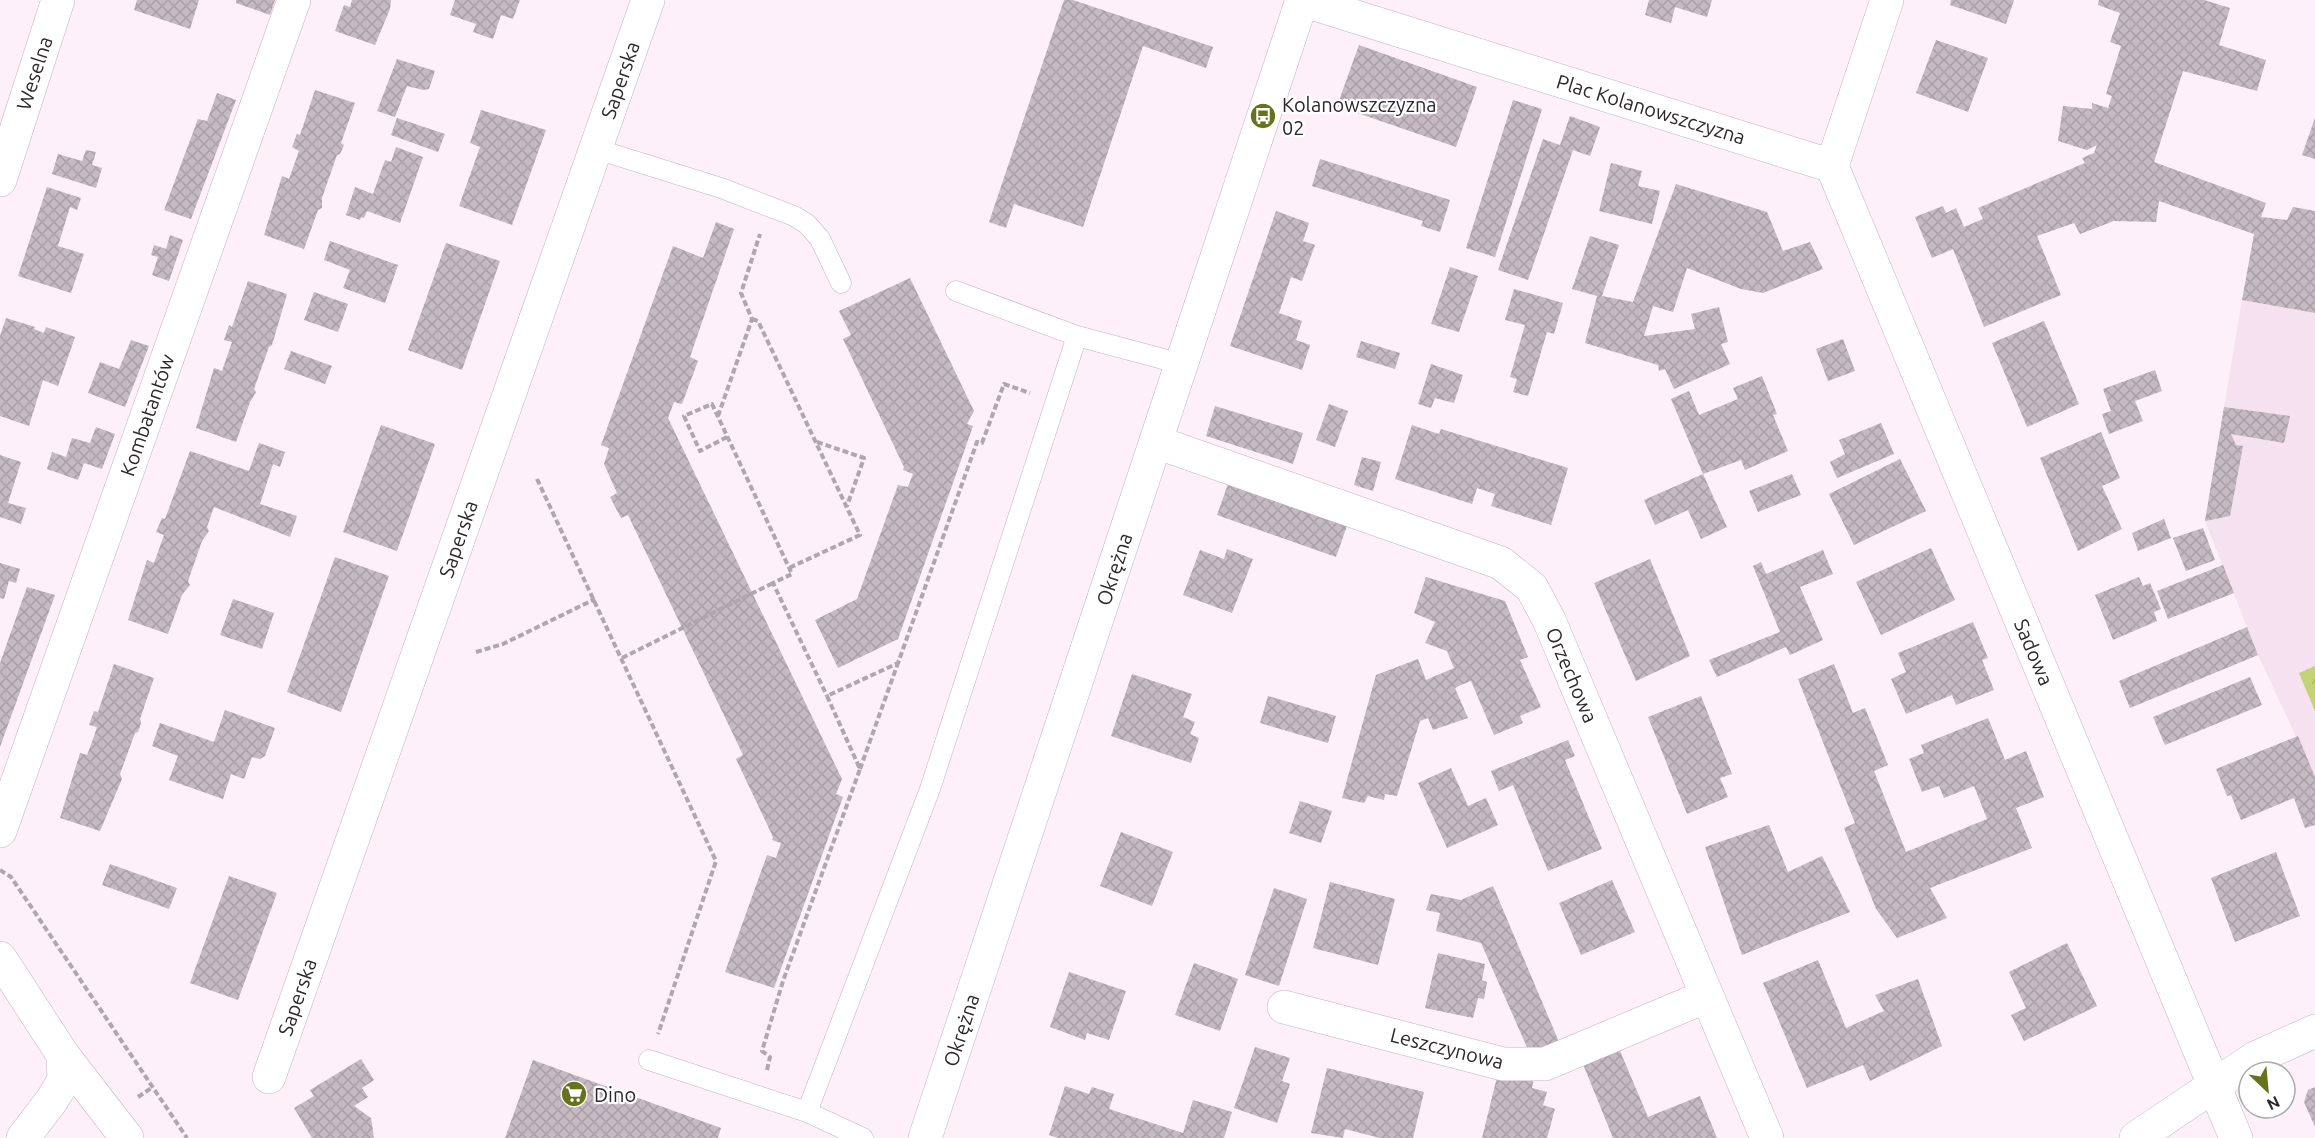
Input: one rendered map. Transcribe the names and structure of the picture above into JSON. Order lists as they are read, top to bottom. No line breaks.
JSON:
{"streets":{"street":["Weselna","Saperska","Plac Kolanowszczyzna","Kombatantów","Okrężna","Sadowa","Orzechowa","Leszczynowa"]},"crossings":[["Plac Kolanowszczyzna","Okrężna"],["Plac Kolanowszczyzna","Sadowa"],["Okrężna","Orzechowa"],["Orzechowa","Leszczynowa"]],"places":{"bus stop":["Kolanowszczyzna 02"],"supermarket":["Dino"]},"north":"bottom right"}
